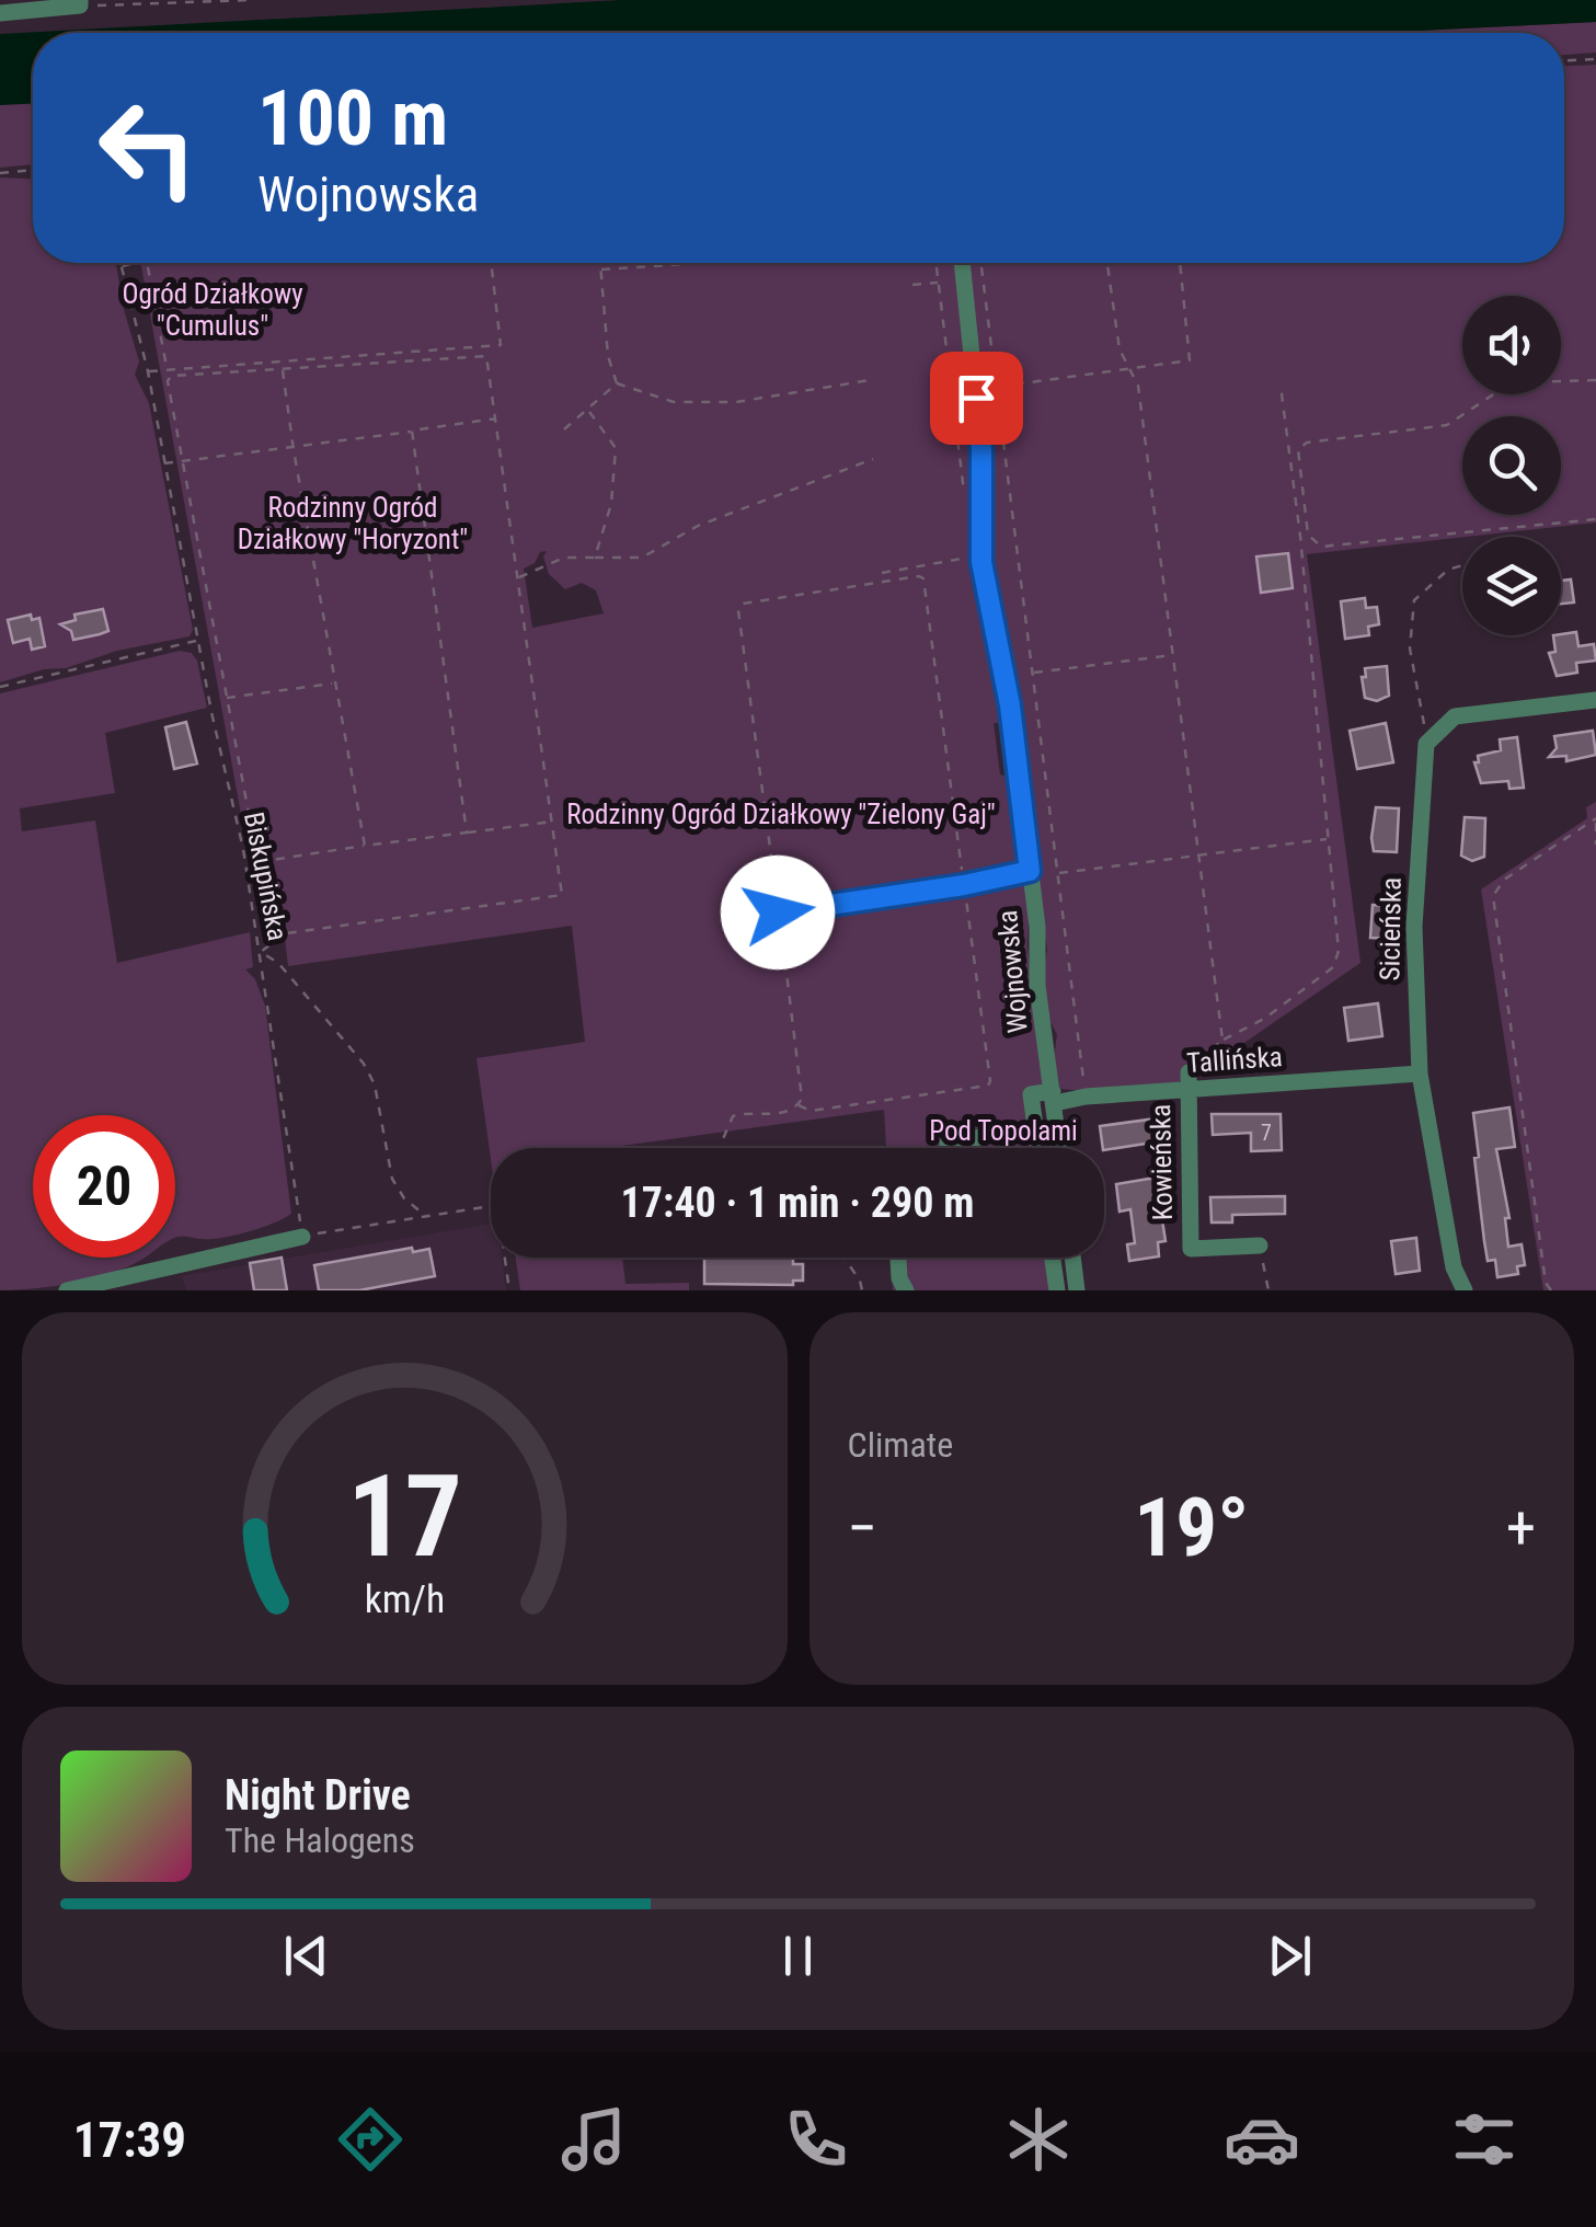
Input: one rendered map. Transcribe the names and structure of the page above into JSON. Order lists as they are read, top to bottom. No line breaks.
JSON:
{"streets":{"street":["Sicieńska","Wojnowska","Tallińska","Kowieńska"],"path":["Biskupińska"]},"crossings":[["Sicieńska","Tallińska"],["Wojnowska","Tallińska"],["Tallińska","Kowieńska"]],"parks":["Ogród Działkowy \"Cumulus\"","Rodzinny Ogród Działkowy \"Horyzont\"","Rodzinny Ogród Działkowy \"Zielony Gaj\"","Pod Topolami"],"house_numbers":["7"],"page":{"turn":["100 m","Wojnowska"],"limit":"20","trip":"17:40 · 1 min · 290 m","tile":"Climate","heat":["−","19°","+"],"song":["Night Drive","The Halogens"],"tabs":"17:39","gauge":["17","km/h"]}}
